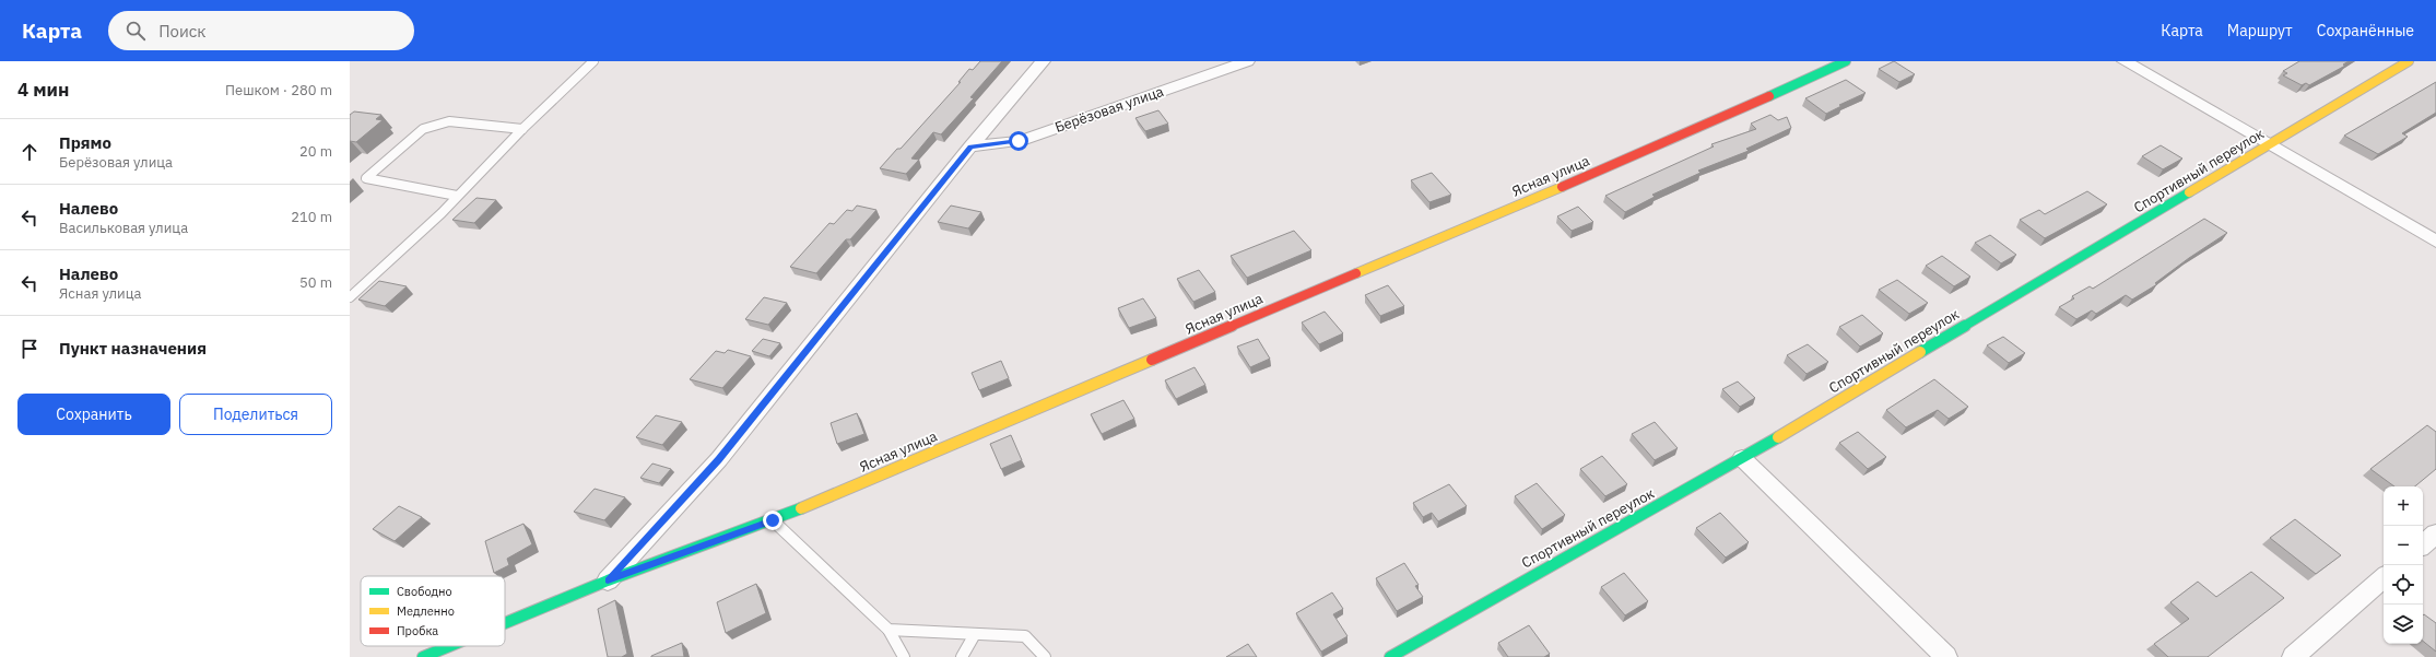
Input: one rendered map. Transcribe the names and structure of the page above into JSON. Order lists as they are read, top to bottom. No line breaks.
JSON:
{"streets":{"street":["Берёзовая улица","Спортивный переулок","Ясная улица"]},"legend":["Свободно","Медленно","Пробка"],"page":{"header":"Карта","search":"Поиск","nav":["Карта","Маршрут","Сохранённые"],"heading":["4 мин","Пешком · 280 m"],"list":[["Прямо","Берёзовая улица","20 m"],["Налево","Васильковая улица","210 m"],["Налево","Ясная улица","50 m"],"Пункт назначения"],"buttons":["Сохранить","Поделиться"],"map_buttons":["+","−"]}}
